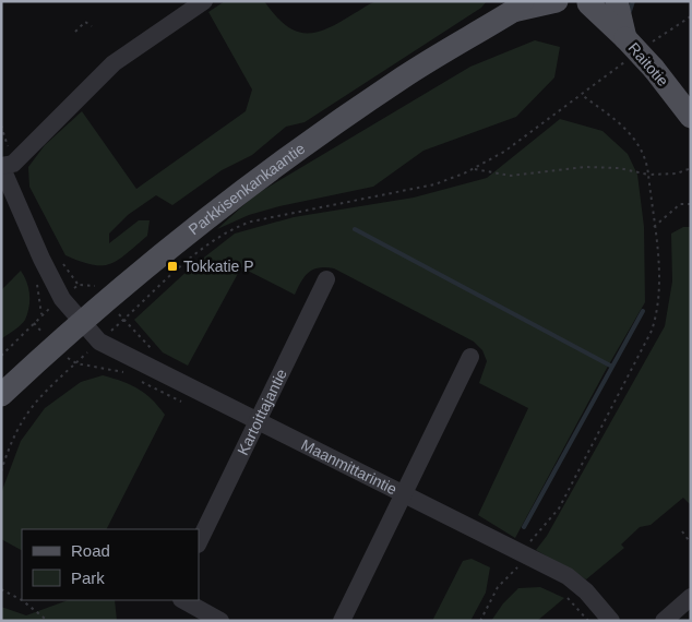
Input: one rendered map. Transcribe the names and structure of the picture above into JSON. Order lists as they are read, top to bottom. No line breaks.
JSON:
{"streets":{"main road":["Raitotie","Parkkisenkankaantie"],"street":["Kartoittajantie","Maanmittarintie"]},"crossings":[["Parkkisenkankaantie","Maanmittarintie"],["Kartoittajantie","Maanmittarintie"]],"places":{"transit":["Tokkatie P"]},"legend":["Road","Park"]}
